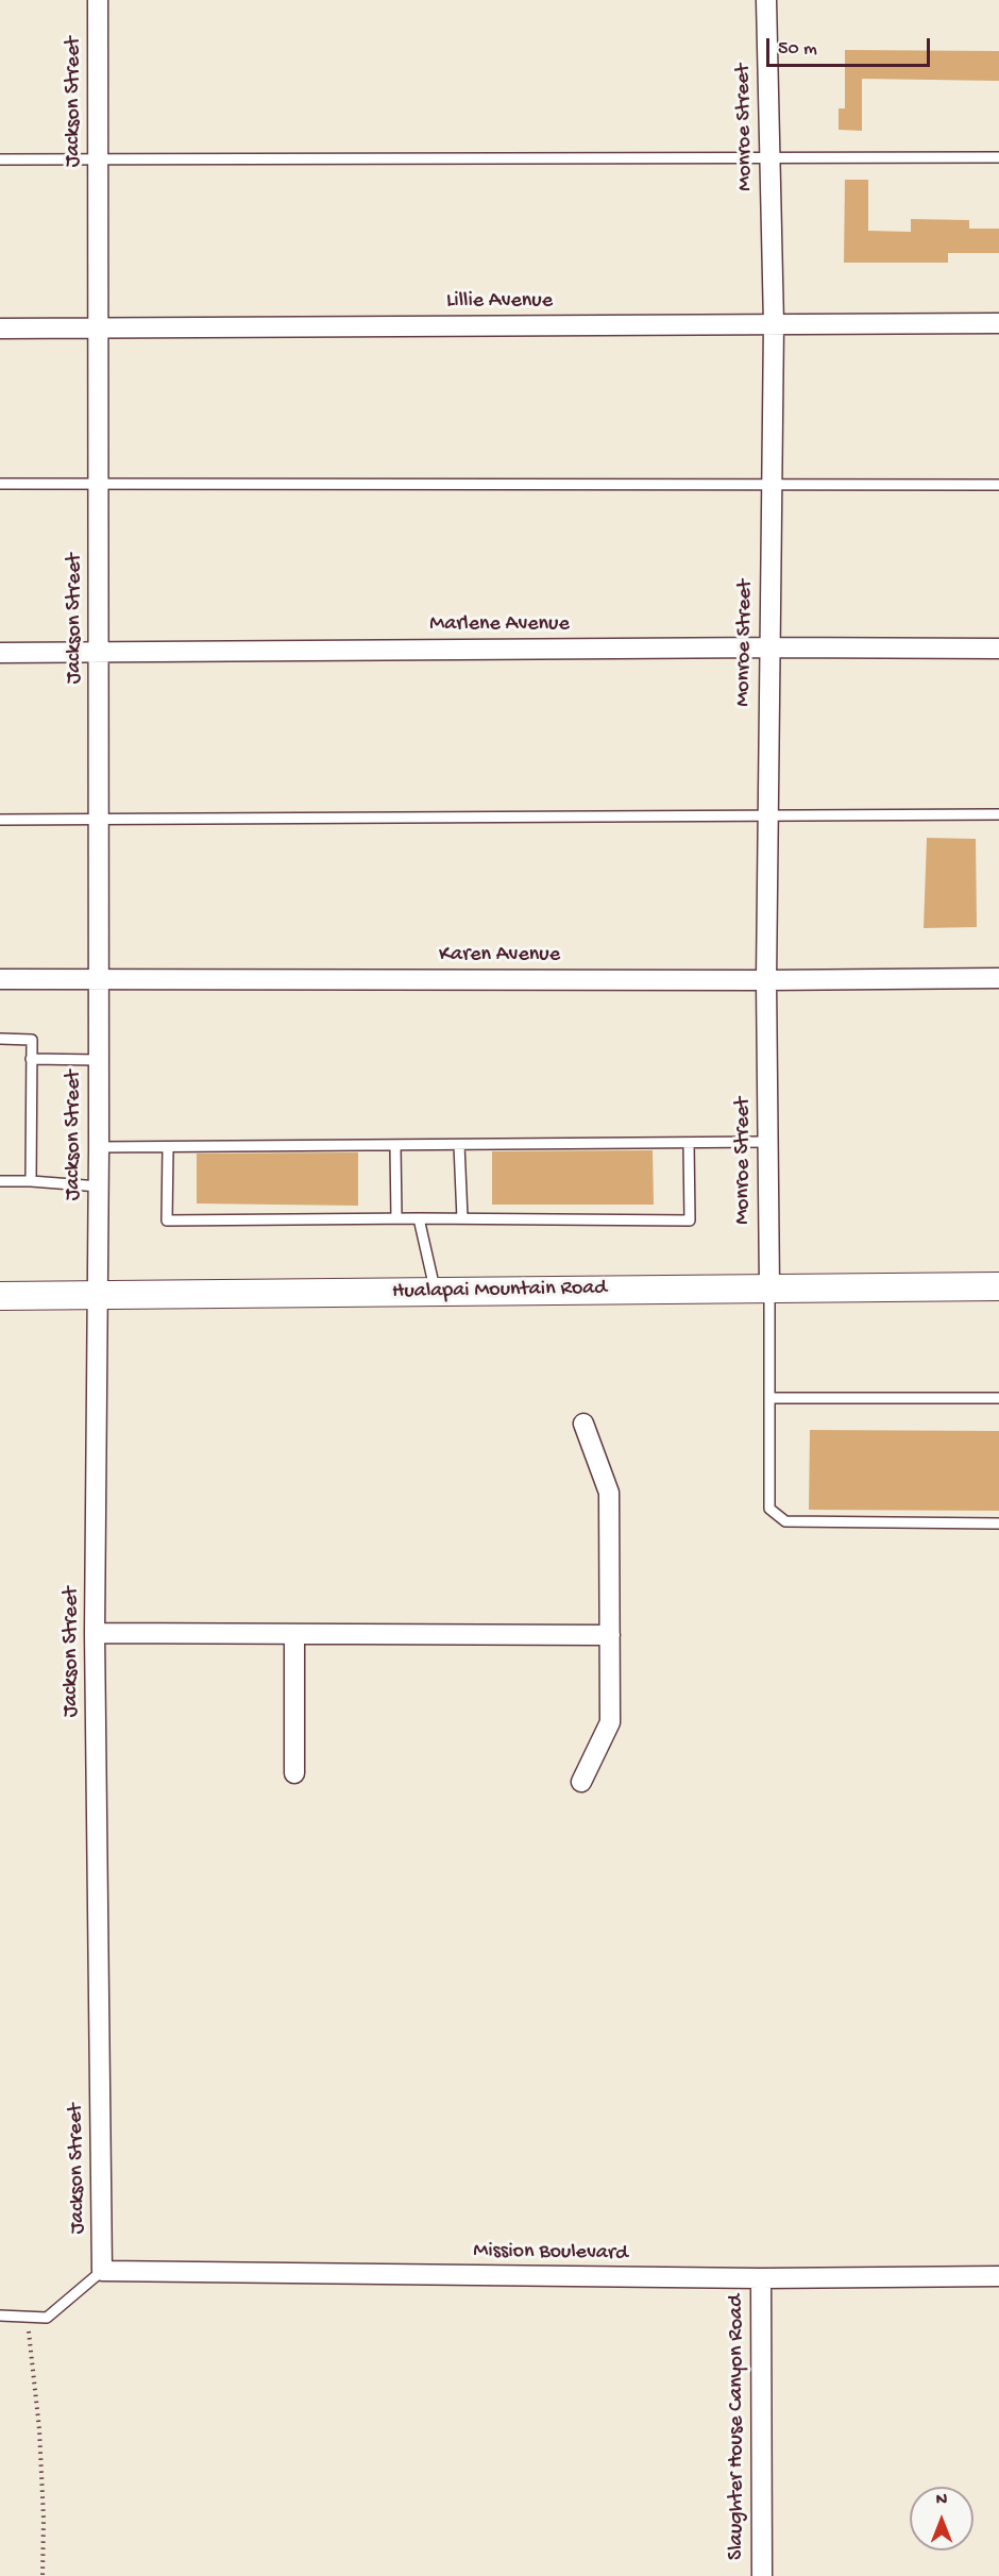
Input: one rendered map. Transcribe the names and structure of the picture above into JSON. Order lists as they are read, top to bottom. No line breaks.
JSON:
{"streets":{"main road":["Hualapai Mountain Road"],"street":["Jackson Street","Monroe Street","Lillie Avenue","Marlene Avenue","Karen Avenue","Mission Boulevard","Slaughter House Canyon Road"]},"crossings":[["Jackson Street","Lillie Avenue"],["Jackson Street","Marlene Avenue"],["Jackson Street","Karen Avenue"],["Jackson Street","Hualapai Mountain Road"],["Jackson Street","Mission Boulevard"],["Monroe Street","Lillie Avenue"],["Monroe Street","Marlene Avenue"],["Monroe Street","Karen Avenue"],["Monroe Street","Hualapai Mountain Road"],["Mission Boulevard","Slaughter House Canyon Road"]],"scale_bar":"50 m","north":"top"}
